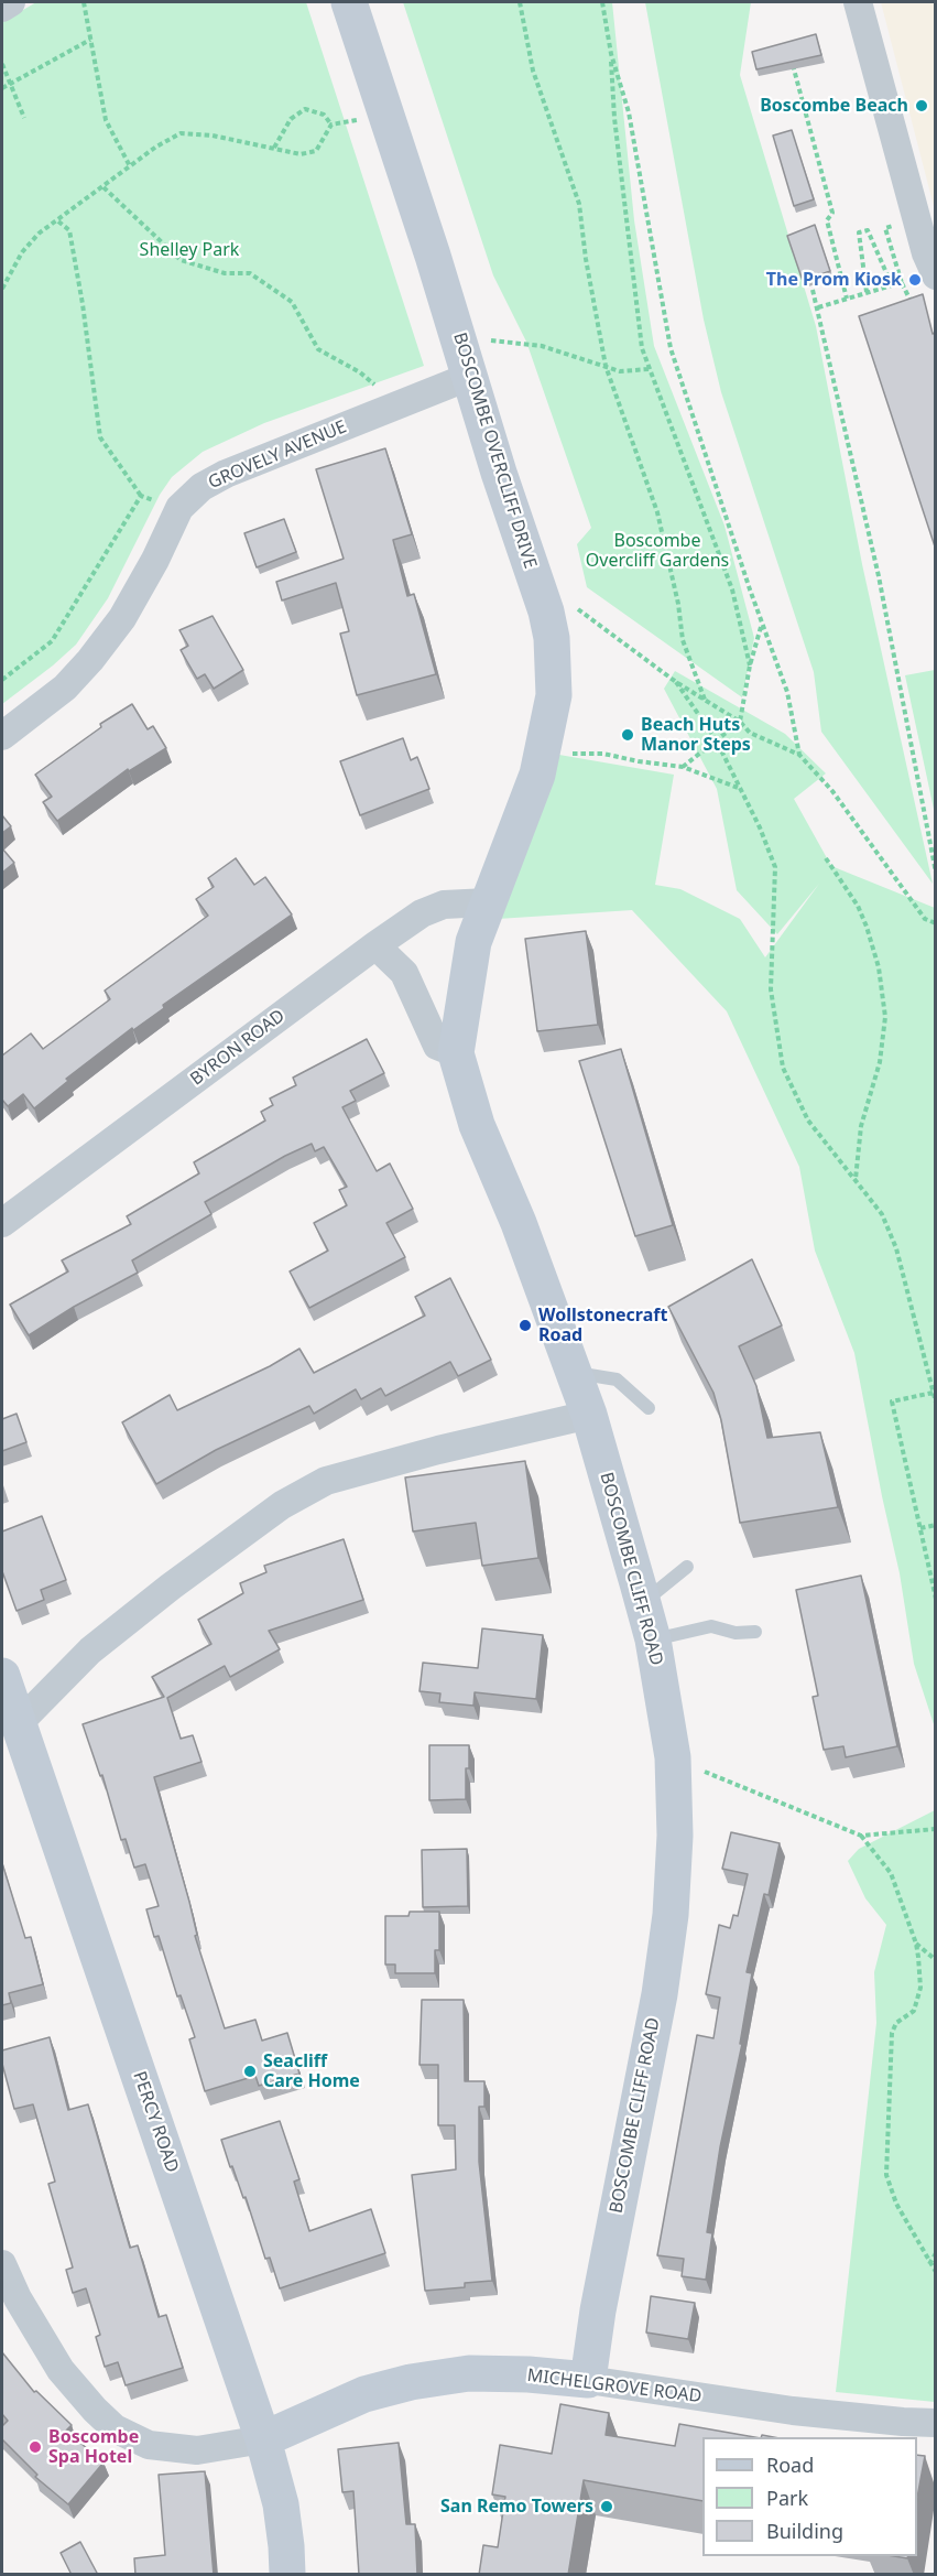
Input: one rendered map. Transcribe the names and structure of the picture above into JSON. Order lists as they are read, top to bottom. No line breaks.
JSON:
{"streets":{"street":["BOSCOMBE OVERCLIFF DRIVE","GROVELY AVENUE","BYRON ROAD","BOSCOMBE CLIFF ROAD","PERCY ROAD","MICHELGROVE ROAD"]},"crossings":[["BOSCOMBE OVERCLIFF DRIVE","GROVELY AVENUE"],["BOSCOMBE OVERCLIFF DRIVE","BYRON ROAD"],["BOSCOMBE OVERCLIFF DRIVE","BOSCOMBE CLIFF ROAD"],["BYRON ROAD","BOSCOMBE CLIFF ROAD"],["BOSCOMBE CLIFF ROAD","MICHELGROVE ROAD"],["PERCY ROAD","MICHELGROVE ROAD"]],"parks":["Shelley Park","Boscombe Overcliff Gardens"],"places":["Boscombe Beach","The Prom Kiosk","Beach Huts Manor Steps","Wollstonecraft Road","Seacliff Care Home","Boscombe Spa Hotel","San Remo Towers"],"legend":["Road","Park","Building"]}
